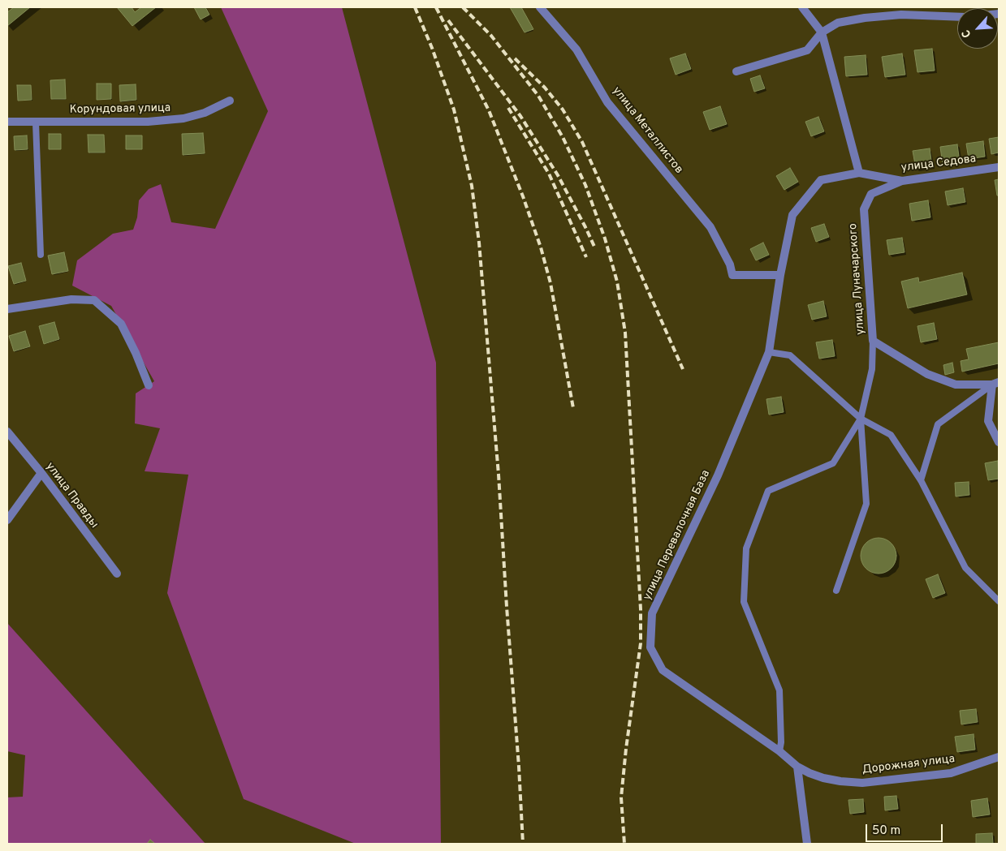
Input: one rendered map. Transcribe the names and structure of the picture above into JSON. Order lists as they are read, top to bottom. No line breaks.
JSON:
{"streets":{"street":["Корундовая улица","улица Металлистов","улица Седова","улица Луначарского","улица Правды","улица Перевалочная База","Дорожная улица"]},"crossings":[["улица Металлистов","улица Седова"],["улица Металлистов","улица Перевалочная База"],["улица Седова","улица Луначарского"],["улица Седова","улица Перевалочная База"],["улица Перевалочная База","Дорожная улица"]],"scale_bar":"50 m","north":"bottom left"}
